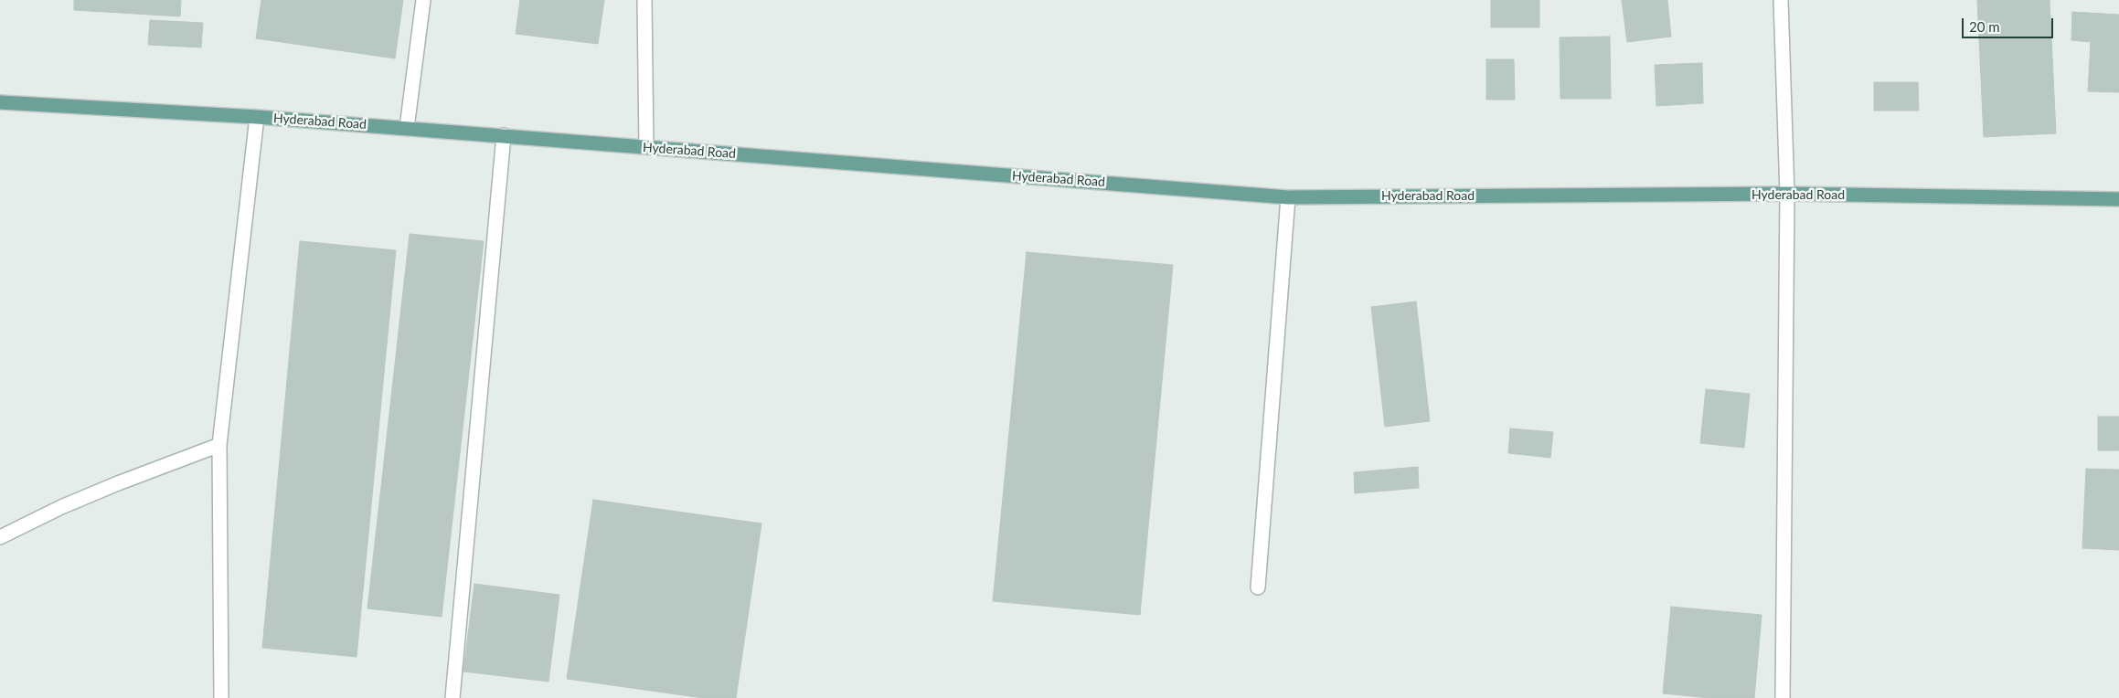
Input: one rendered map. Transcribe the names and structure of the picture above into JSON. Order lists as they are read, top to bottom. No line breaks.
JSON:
{"streets":{"main road":["Hyderabad Road"]},"scale_bar":"20 m"}
